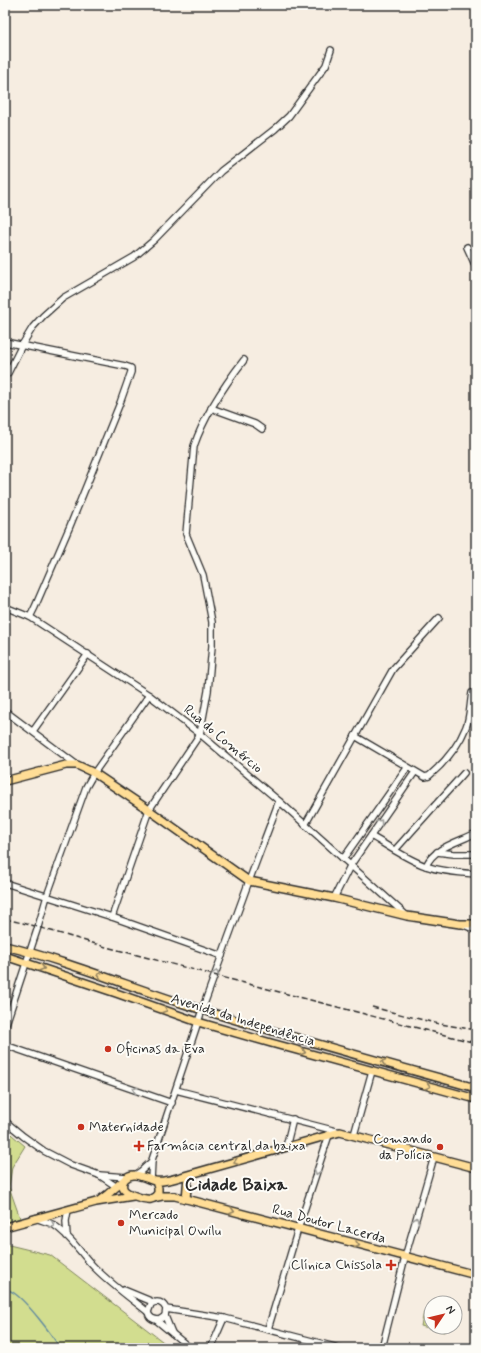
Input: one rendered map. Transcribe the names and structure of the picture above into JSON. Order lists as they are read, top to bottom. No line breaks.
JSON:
{"streets":{"main road":["Avenida da Independência","Rua Doutor Lacerda"],"street":["Rua do Comércio"]},"one_way":["Rua Doutor Lacerda"],"districts":["Cidade Baixa"],"places":{"other":["Oficinas da Eva","Maternidade","Comando da Polícia","Mercado Municipal Owilu"],"health":["Farmácia central da baixa","Clínica Chissola"]},"north":"top right"}
